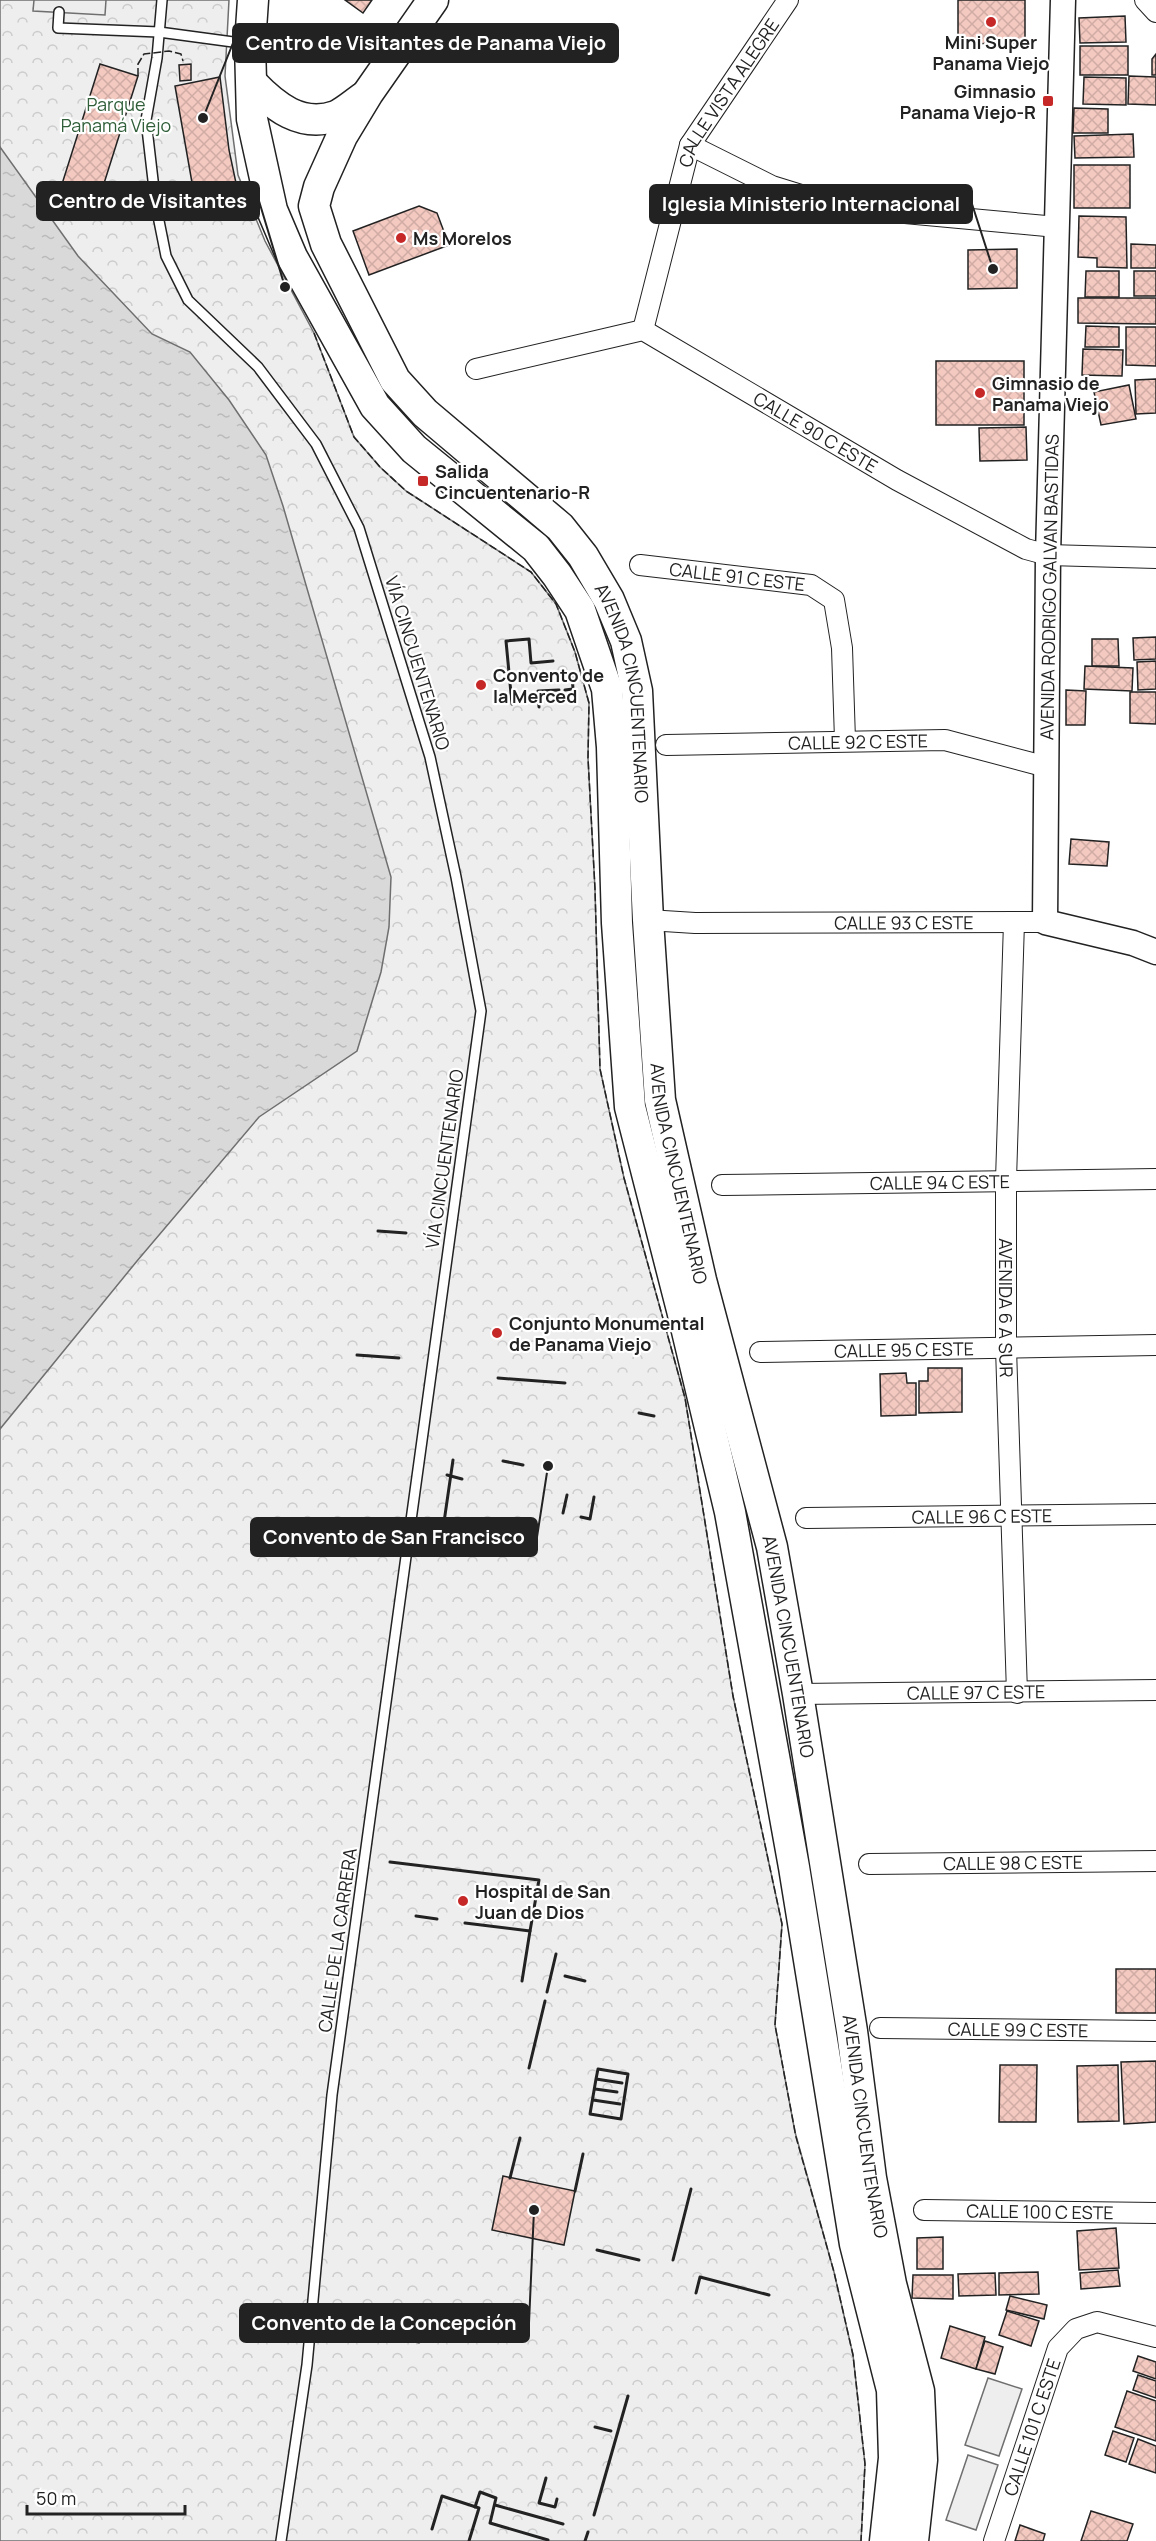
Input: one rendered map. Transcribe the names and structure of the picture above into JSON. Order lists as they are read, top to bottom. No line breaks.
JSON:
{"streets":{"main road":["AVENIDA CINCUENTENARIO"],"street":["CALLE VISTA ALEGRE","CALLE 90 C ESTE","CALLE 91 C ESTE","AVENIDA RODRIGO GALVAN BASTIDAS","CALLE 92 C ESTE","CALLE 93 C ESTE","CALLE 94 C ESTE","AVENIDA 6 A SUR","CALLE 95 C ESTE","CALLE 96 C ESTE","CALLE 97 C ESTE","CALLE 98 C ESTE","CALLE 99 C ESTE","CALLE 100 C ESTE","CALLE 101 C ESTE"],"lane":["VÍA CINCUENTENARIO","CALLE DE LA CARRERA"]},"crossings":[["CALLE VISTA ALEGRE","CALLE 90 C ESTE"],["CALLE 90 C ESTE","AVENIDA RODRIGO GALVAN BASTIDAS"],["CALLE 91 C ESTE","CALLE 92 C ESTE"],["AVENIDA RODRIGO GALVAN BASTIDAS","CALLE 92 C ESTE"],["AVENIDA RODRIGO GALVAN BASTIDAS","CALLE 93 C ESTE"],["VÍA CINCUENTENARIO","CALLE DE LA CARRERA"],["AVENIDA CINCUENTENARIO","CALLE 93 C ESTE"],["AVENIDA CINCUENTENARIO","CALLE 97 C ESTE"],["CALLE 93 C ESTE","AVENIDA 6 A SUR"],["CALLE 94 C ESTE","AVENIDA 6 A SUR"],["AVENIDA 6 A SUR","CALLE 95 C ESTE"],["AVENIDA 6 A SUR","CALLE 96 C ESTE"],["AVENIDA 6 A SUR","CALLE 97 C ESTE"]],"parks":["Parque Panamá Viejo"],"places":{"other":["Mini Super Panama Viejo","Centro de Visitantes de Panama Viejo","Ms Morelos","Iglesia Ministerio Internacional","Centro de Visitantes","Gimnasio de Panama Viejo","Convento de la Merced","Conjunto Monumental de Panama Viejo","Convento de San Francisco","Hospital de San Juan de Dios","Convento de la Concepción"],"transit":["Gimnasio Panama Viejo-R","Salida Cincuentenario-R"]},"scale_bar":"50 m"}
